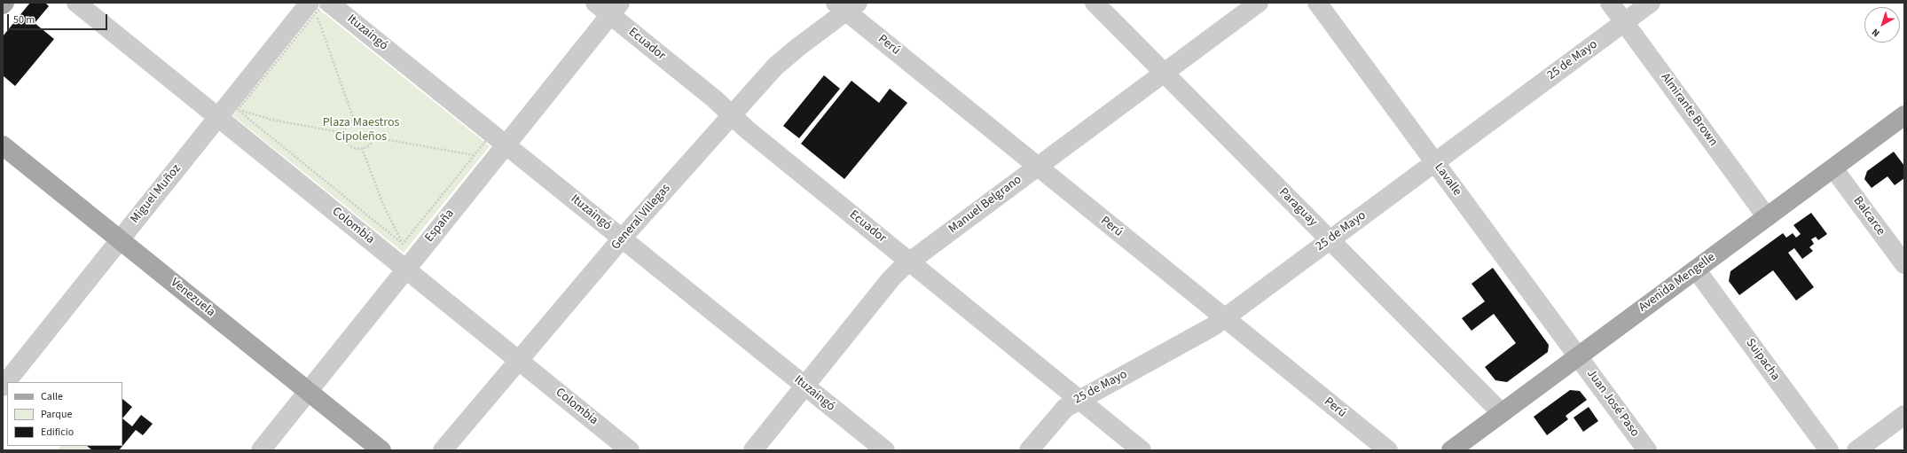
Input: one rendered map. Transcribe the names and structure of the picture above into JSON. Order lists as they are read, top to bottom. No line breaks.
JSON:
{"streets":{"main road":["Avenida Mengelle","Venezuela"],"street":["Ituzaingó","Ecuador","Perú","25 de Mayo","Almirante Brown","Lavalle","Miguel Muñoz","Manuel Belgrano","Paraguay","Balcarce","General Villegas","Colombia","España","Suipacha","Juan José Paso"]},"crossings":[["Ituzaingó","Miguel Muñoz"],["Ituzaingó","Manuel Belgrano"],["Ituzaingó","General Villegas"],["Ituzaingó","España"],["Ecuador","25 de Mayo"],["Ecuador","Manuel Belgrano"],["Ecuador","General Villegas"],["Ecuador","España"],["Perú","25 de Mayo"],["Perú","Manuel Belgrano"],["Perú","General Villegas"],["25 de Mayo","Almirante Brown"],["25 de Mayo","Lavalle"],["25 de Mayo","Paraguay"],["Almirante Brown","Avenida Mengelle"],["Lavalle","Avenida Mengelle"],["Lavalle","Juan José Paso"],["Miguel Muñoz","Colombia"],["Miguel Muñoz","Venezuela"],["Manuel Belgrano","Paraguay"],["Paraguay","Avenida Mengelle"],["Balcarce","Avenida Mengelle"],["General Villegas","Colombia"],["Colombia","España"],["España","Venezuela"],["Avenida Mengelle","Suipacha"],["Avenida Mengelle","Juan José Paso"]],"parks":["Plaza Maestros Cipoleños"],"legend":["Calle","Parque","Edificio"],"scale_bar":"50 m","north":"bottom left"}
